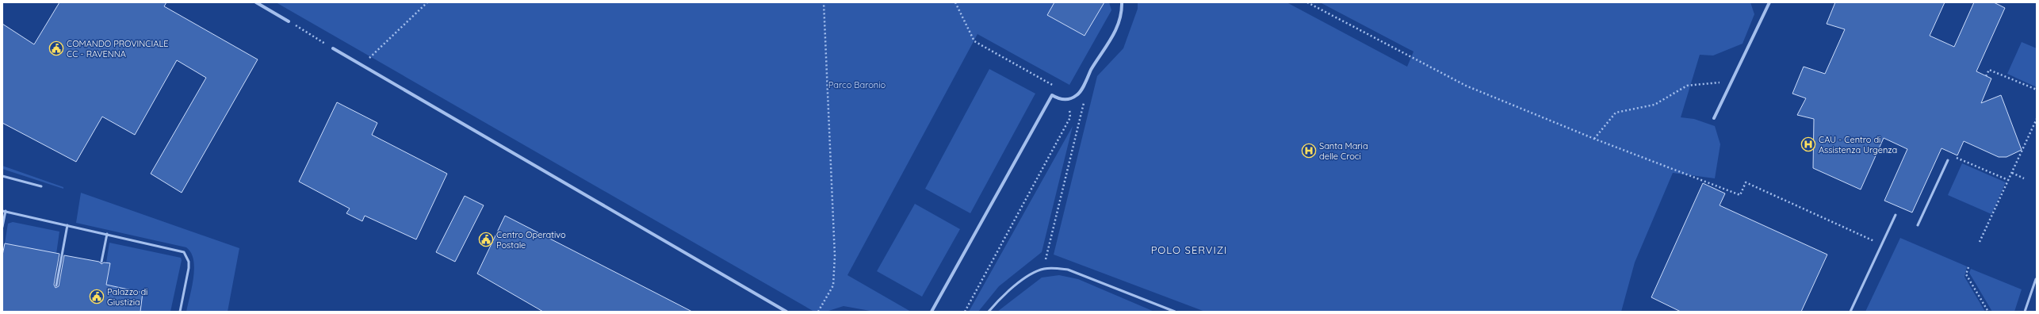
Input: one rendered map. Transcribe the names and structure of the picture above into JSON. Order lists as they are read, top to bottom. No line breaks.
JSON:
{"districts":["POLO SERVIZI"],"parks":["Parco Baronio"],"places":{"public building":["COMANDO PROVINCIALE CC - RAVENNA","Centro Operativo Postale","Palazzo di Giustizia"],"hospital":["CAU - Centro di Assistenza Urgenza","Santa Maria delle Croci"]}}
